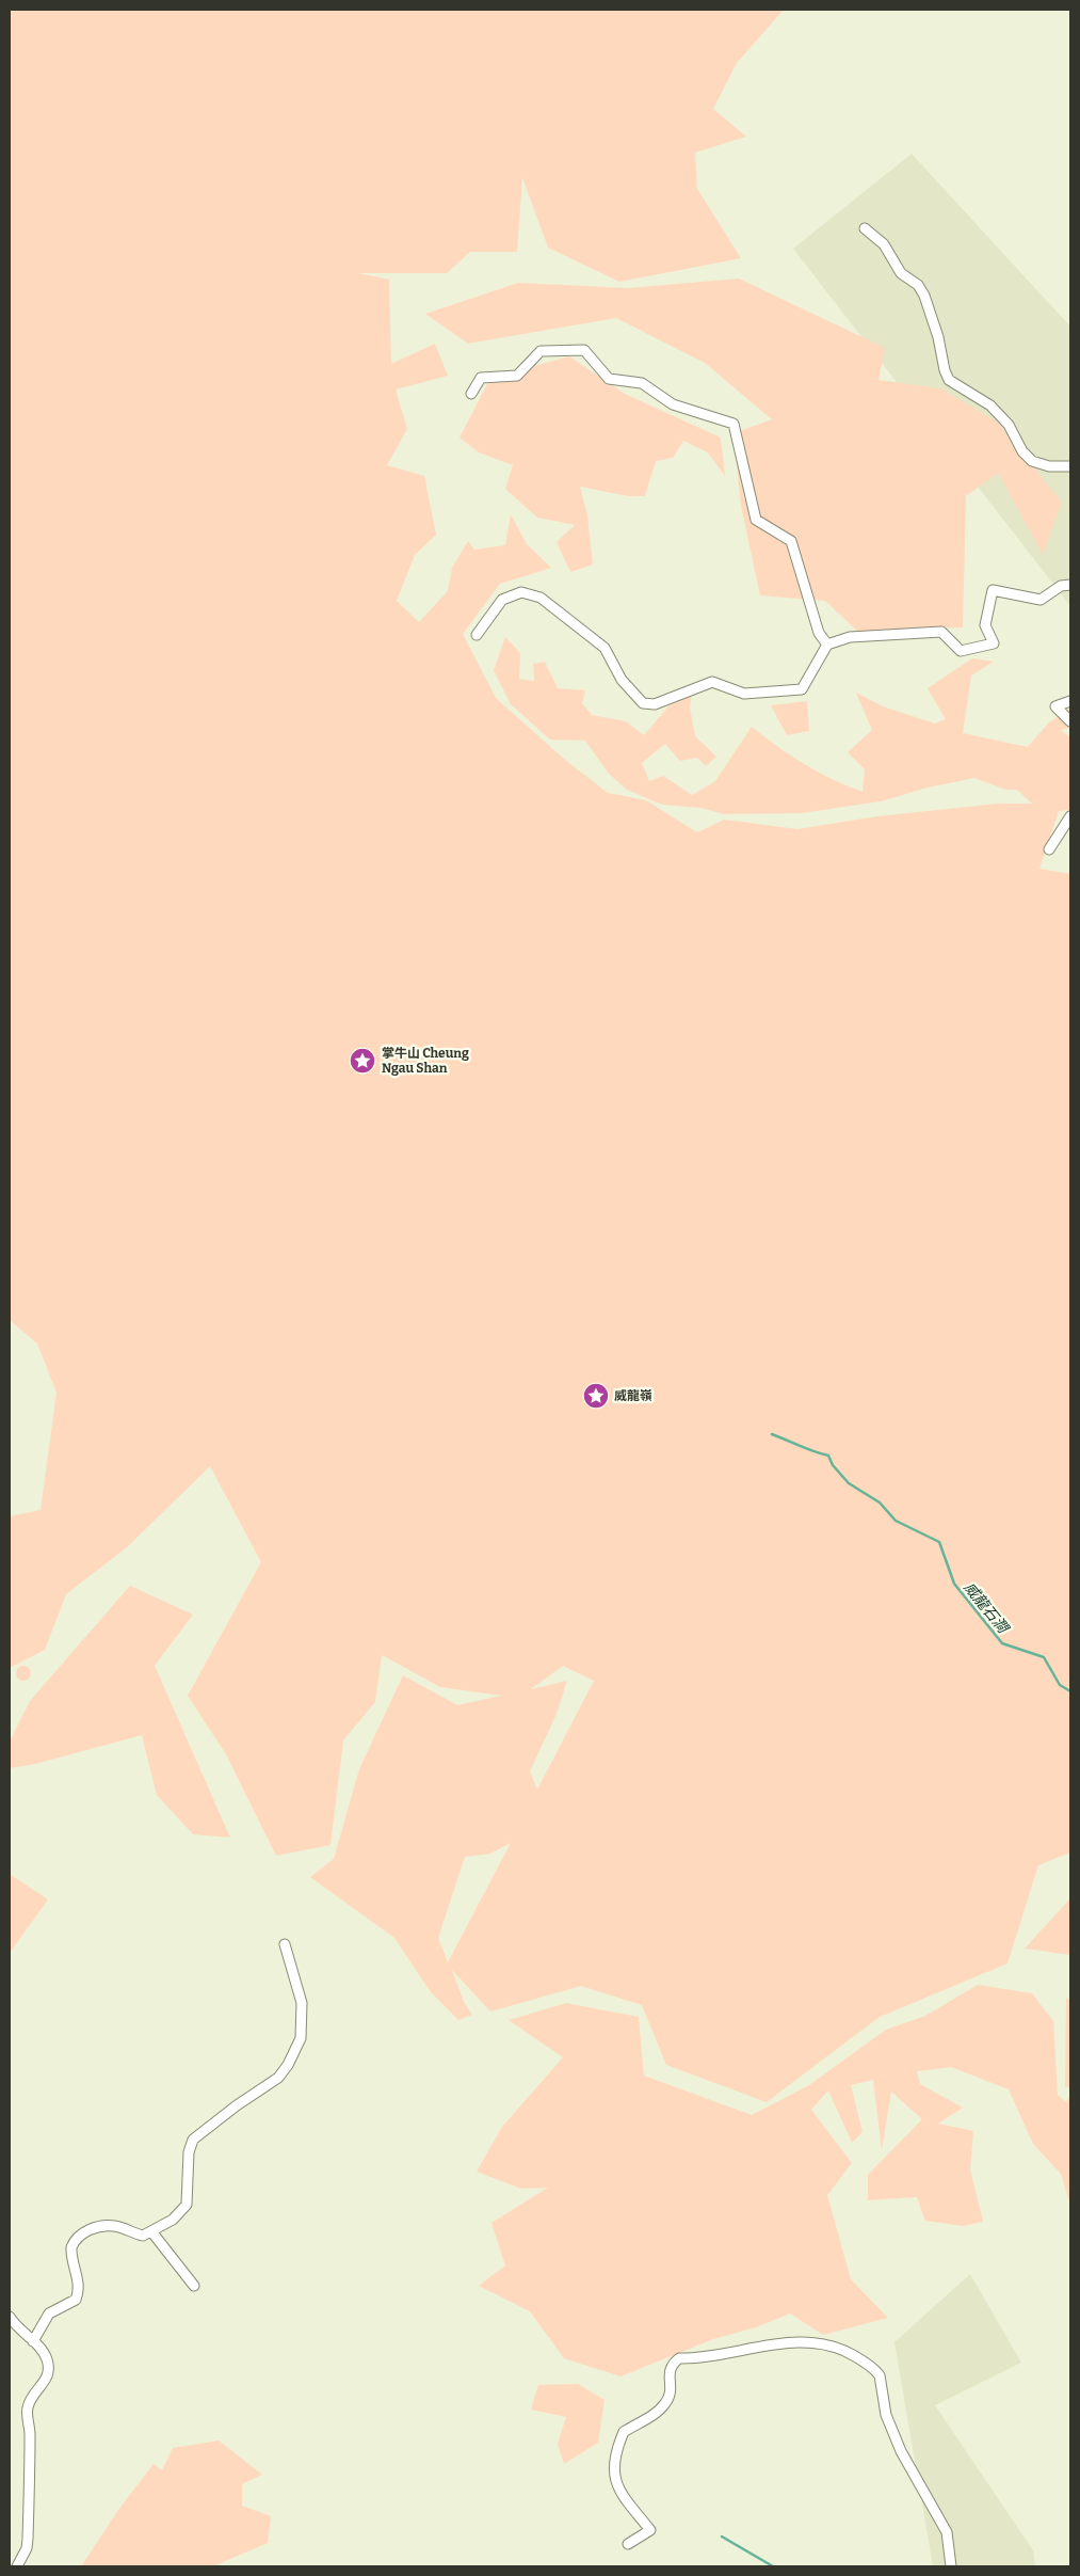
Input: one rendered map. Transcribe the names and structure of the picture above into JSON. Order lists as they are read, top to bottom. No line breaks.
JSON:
{"water":["威龍石澗"],"places":{"place":["掌牛山 Cheung Ngau Shan","威龍嶺"]}}
